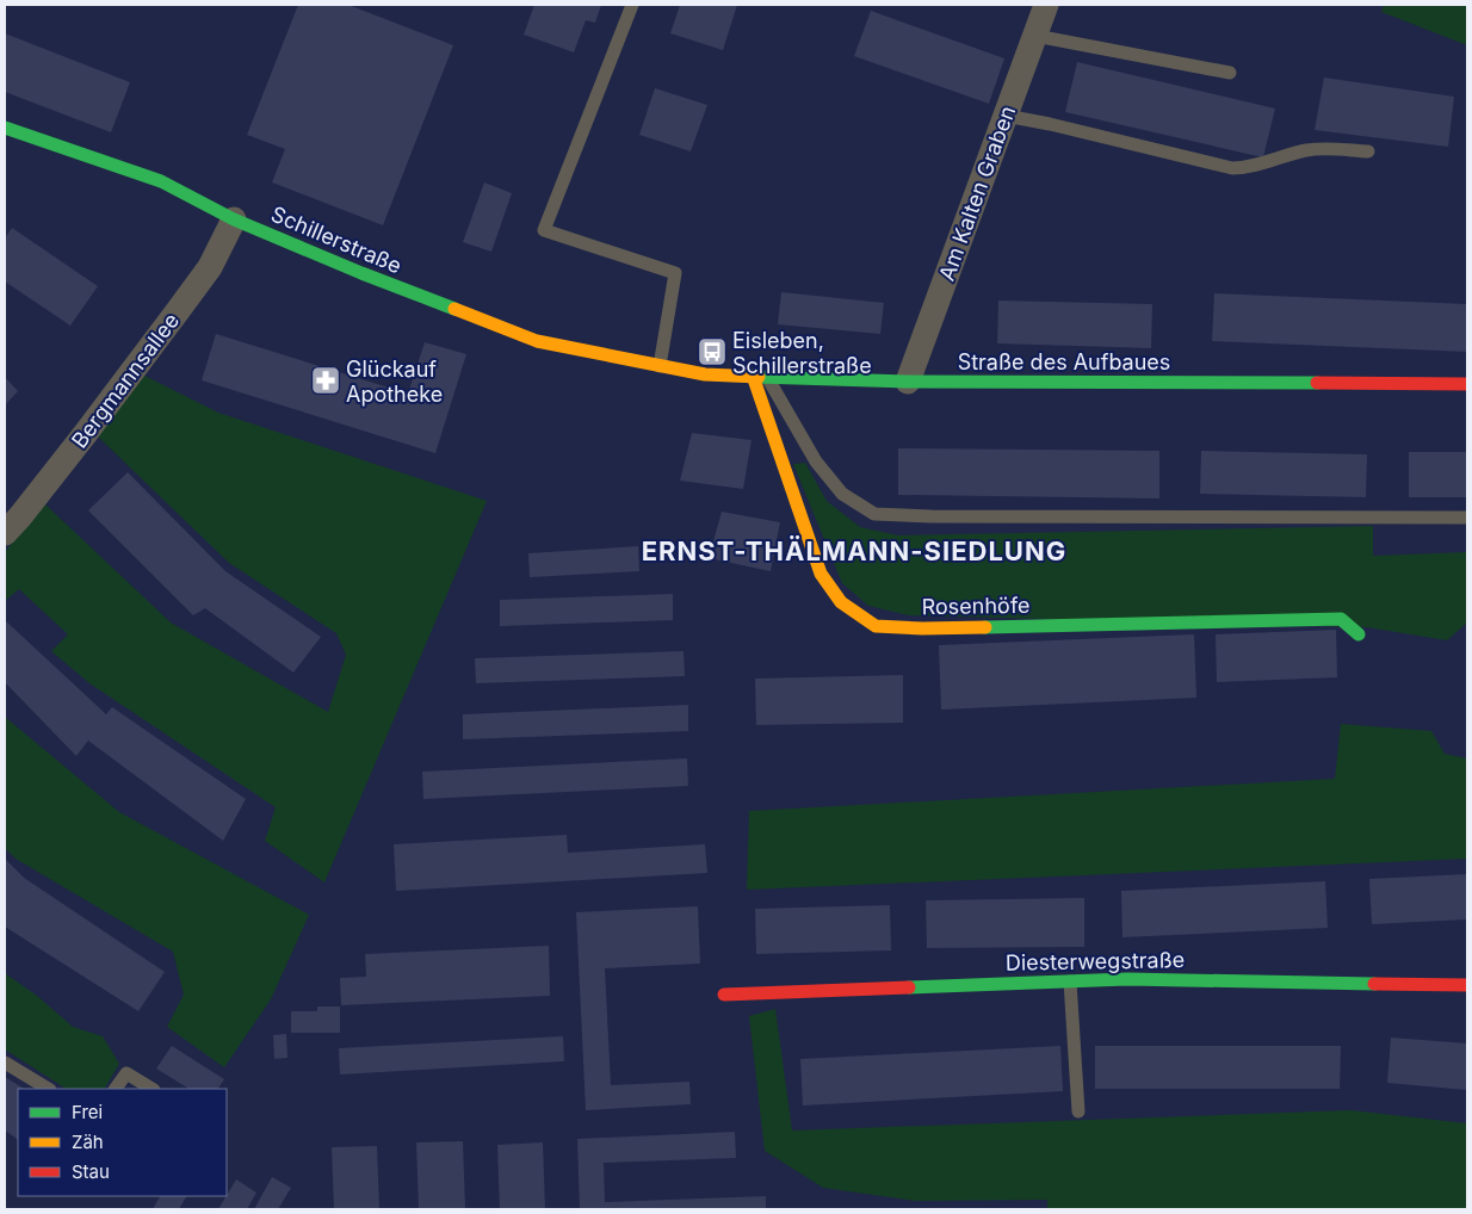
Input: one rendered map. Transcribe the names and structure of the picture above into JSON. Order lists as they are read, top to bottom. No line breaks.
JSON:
{"streets":{"street":["Am Kalten Graben","Schillerstraße","Straße des Aufbaues","Bergmannsallee","Rosenhöfe","Diesterwegstraße"]},"crossings":[["Am Kalten Graben","Straße des Aufbaues"],["Schillerstraße","Straße des Aufbaues"],["Schillerstraße","Bergmannsallee"],["Straße des Aufbaues","Rosenhöfe"]],"districts":["ERNST-THÄLMANN-SIEDLUNG"],"places":{"bus stop":["Eisleben, Schillerstraße"],"pharmacy":["Glückauf Apotheke"]},"legend":["Frei","Zäh","Stau"]}
